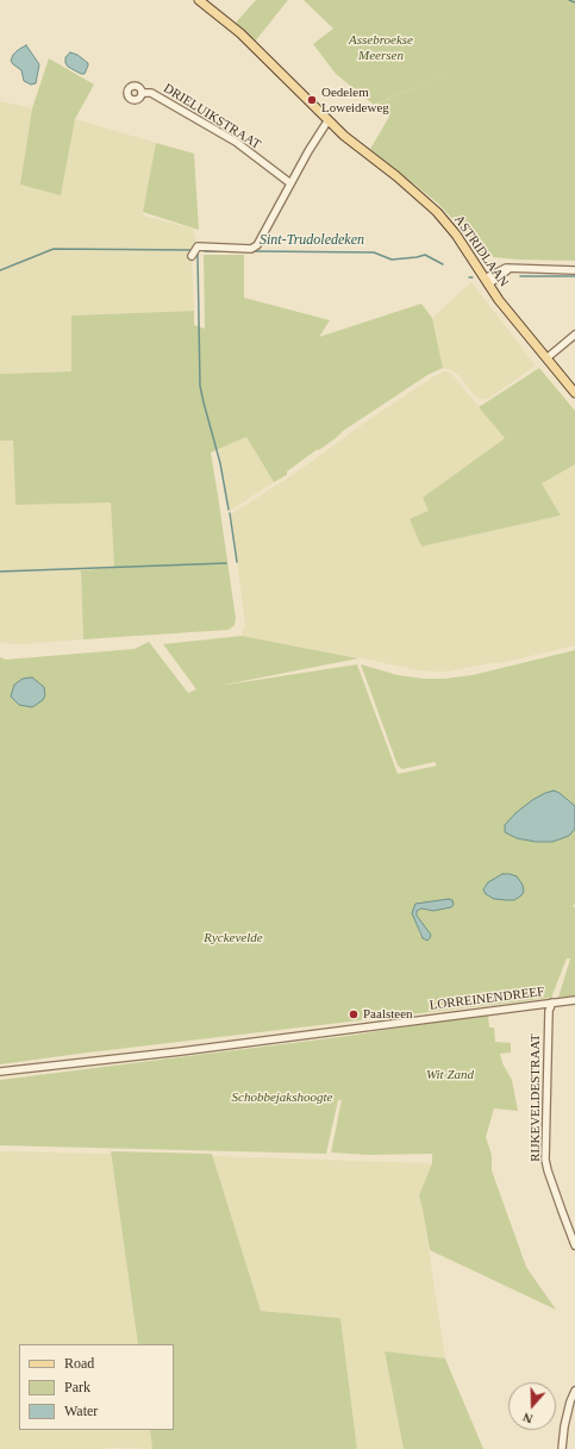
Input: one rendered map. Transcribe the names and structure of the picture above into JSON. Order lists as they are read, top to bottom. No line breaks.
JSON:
{"streets":{"main road":["ASTRIDLAAN"],"street":["DRIELUIKSTRAAT","LORREINENDREEF","RIJKEVELDESTRAAT"]},"crossings":[["LORREINENDREEF","RIJKEVELDESTRAAT"]],"water":["Sint-Trudoledeken"],"parks":["Assebroekse Meersen","Ryckevelde","Wit Zand","Schobbejakshoogte"],"places":["Oedelem Loweideweg","Paalsteen"],"legend":["Road","Park","Water"],"north":"bottom"}
